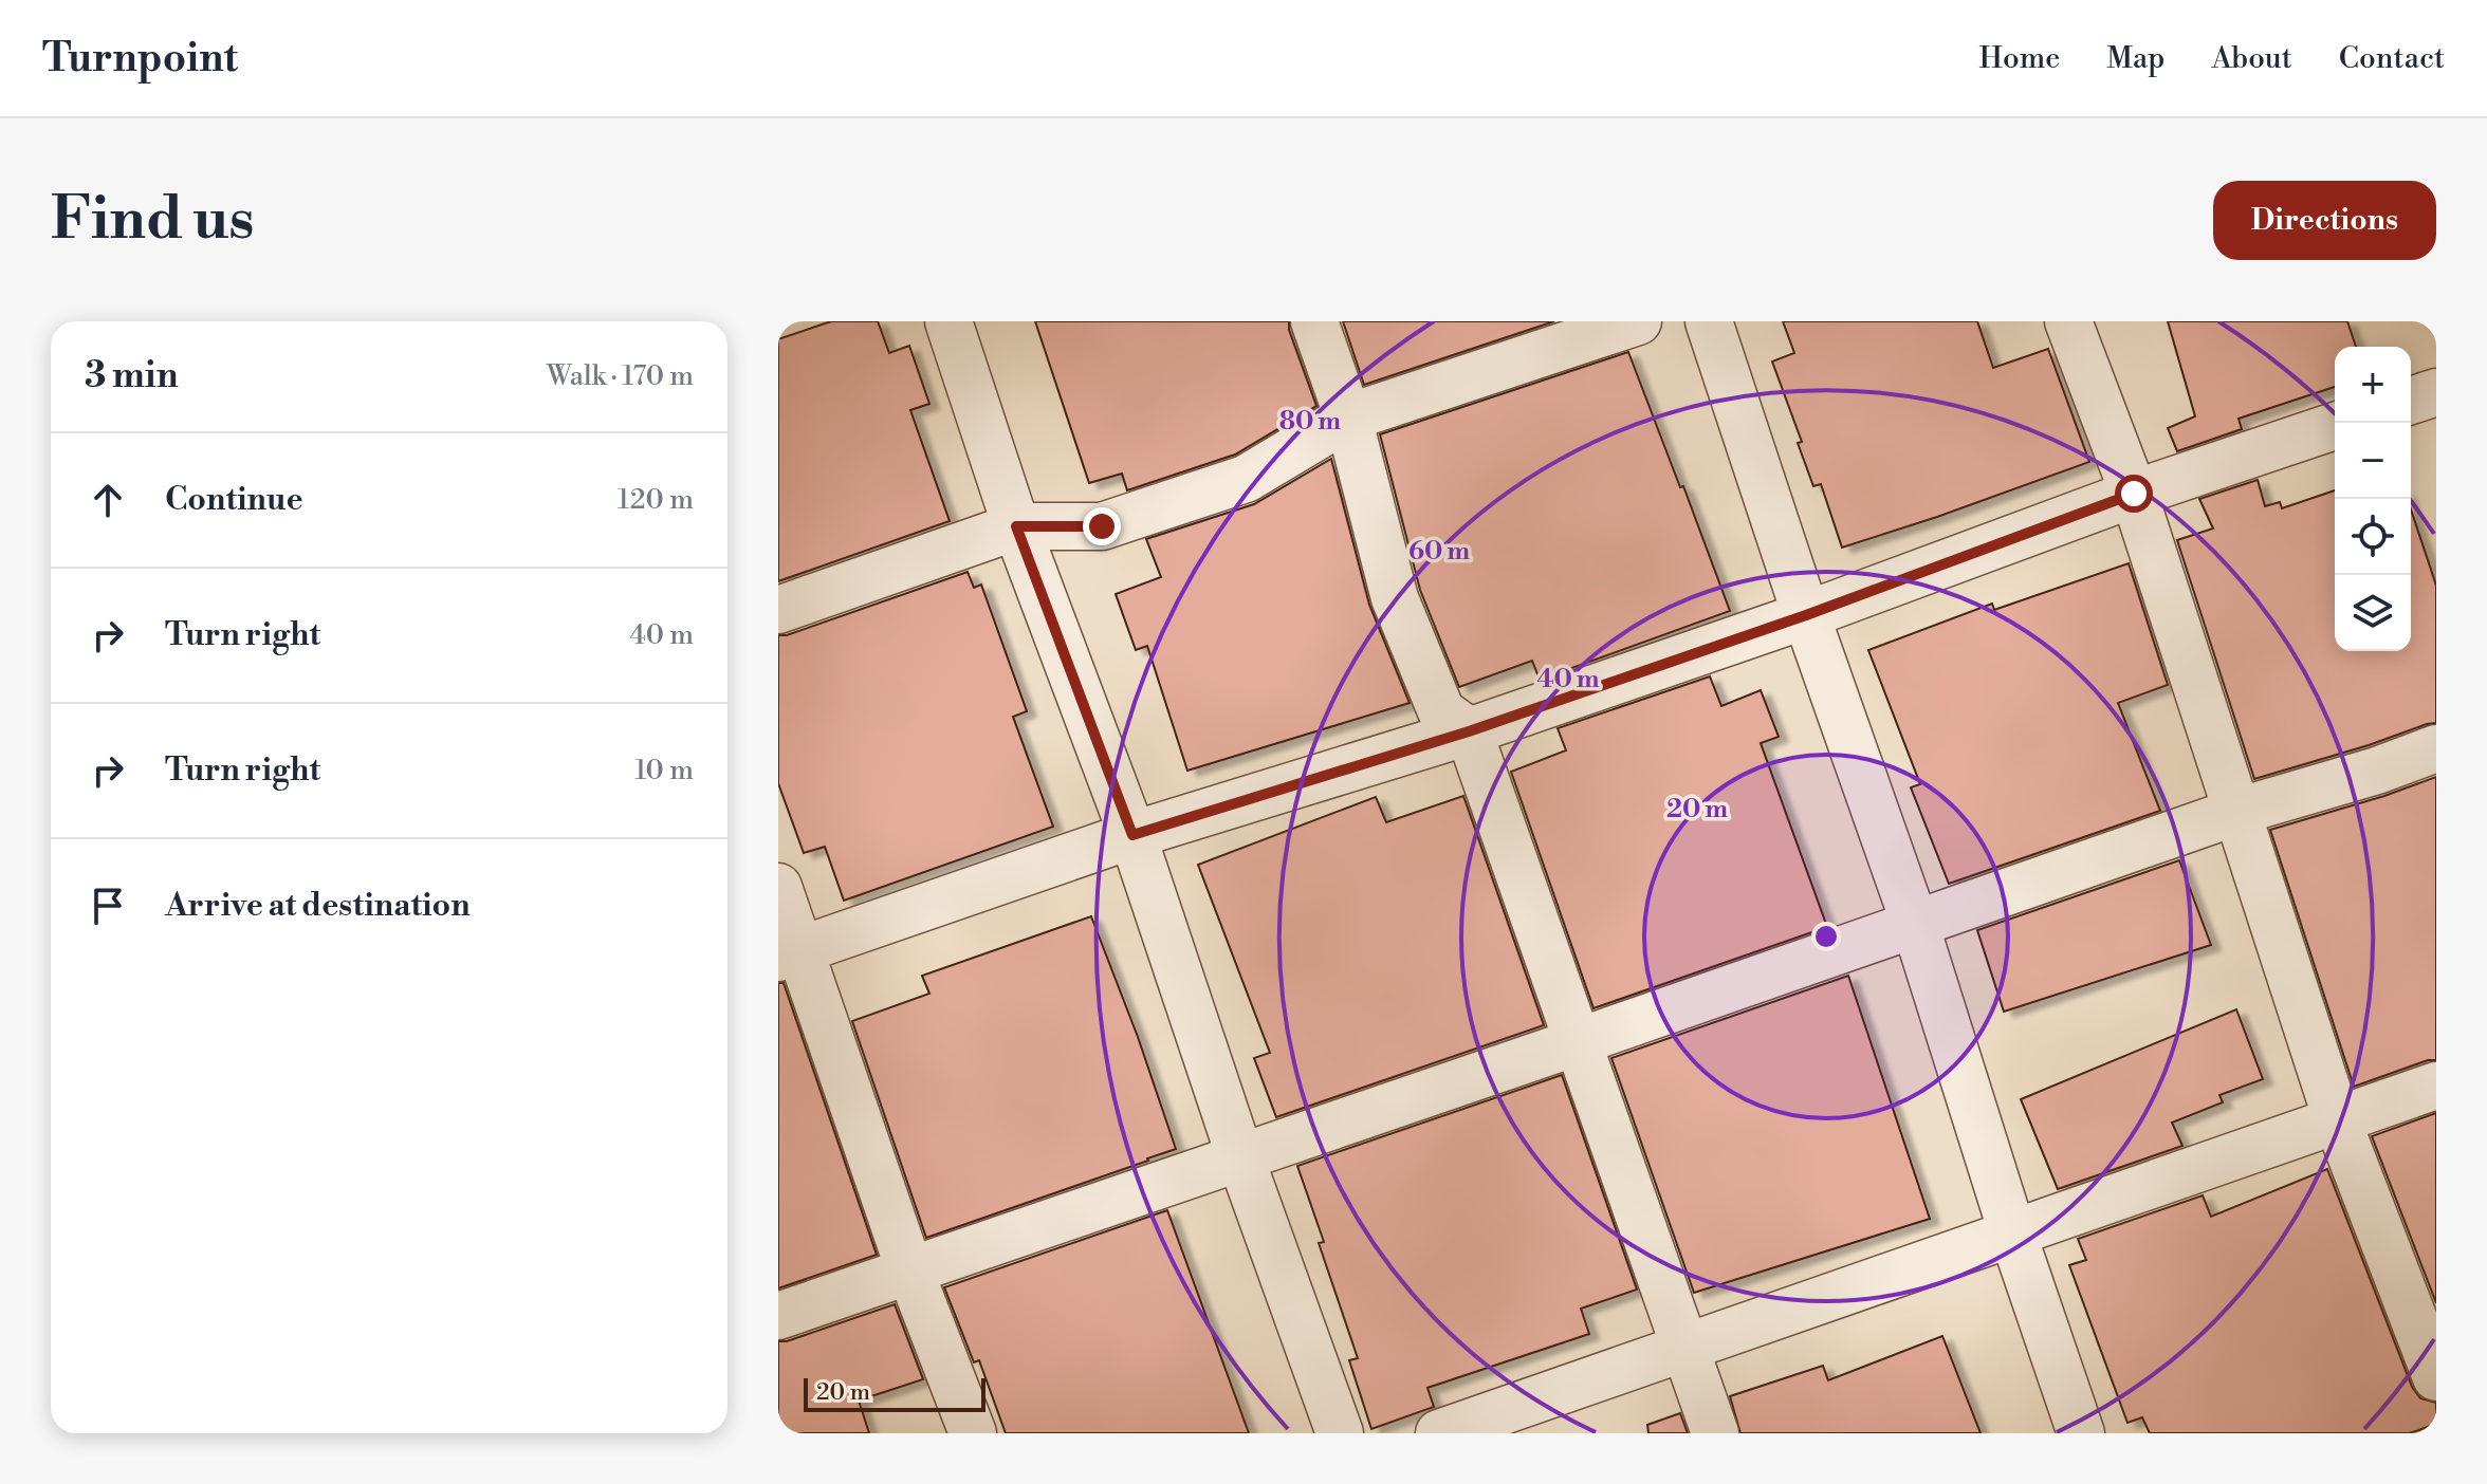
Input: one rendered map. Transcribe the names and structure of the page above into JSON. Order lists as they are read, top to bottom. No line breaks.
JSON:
{"scale_bar":"20 m","page":{"header":"Turnpoint","nav":["Home","Map","About","Contact"],"buttons":"Directions","title":"Find us","heading":["3 min","Walk · 170 m"],"map_buttons":["+","−"],"list":[["Continue","120 m"],["Turn right","40 m"],["Turn right","10 m"],"Arrive at destination"],"scale":"20 m"},"rings":["80 m","60 m","40 m","20 m"]}
